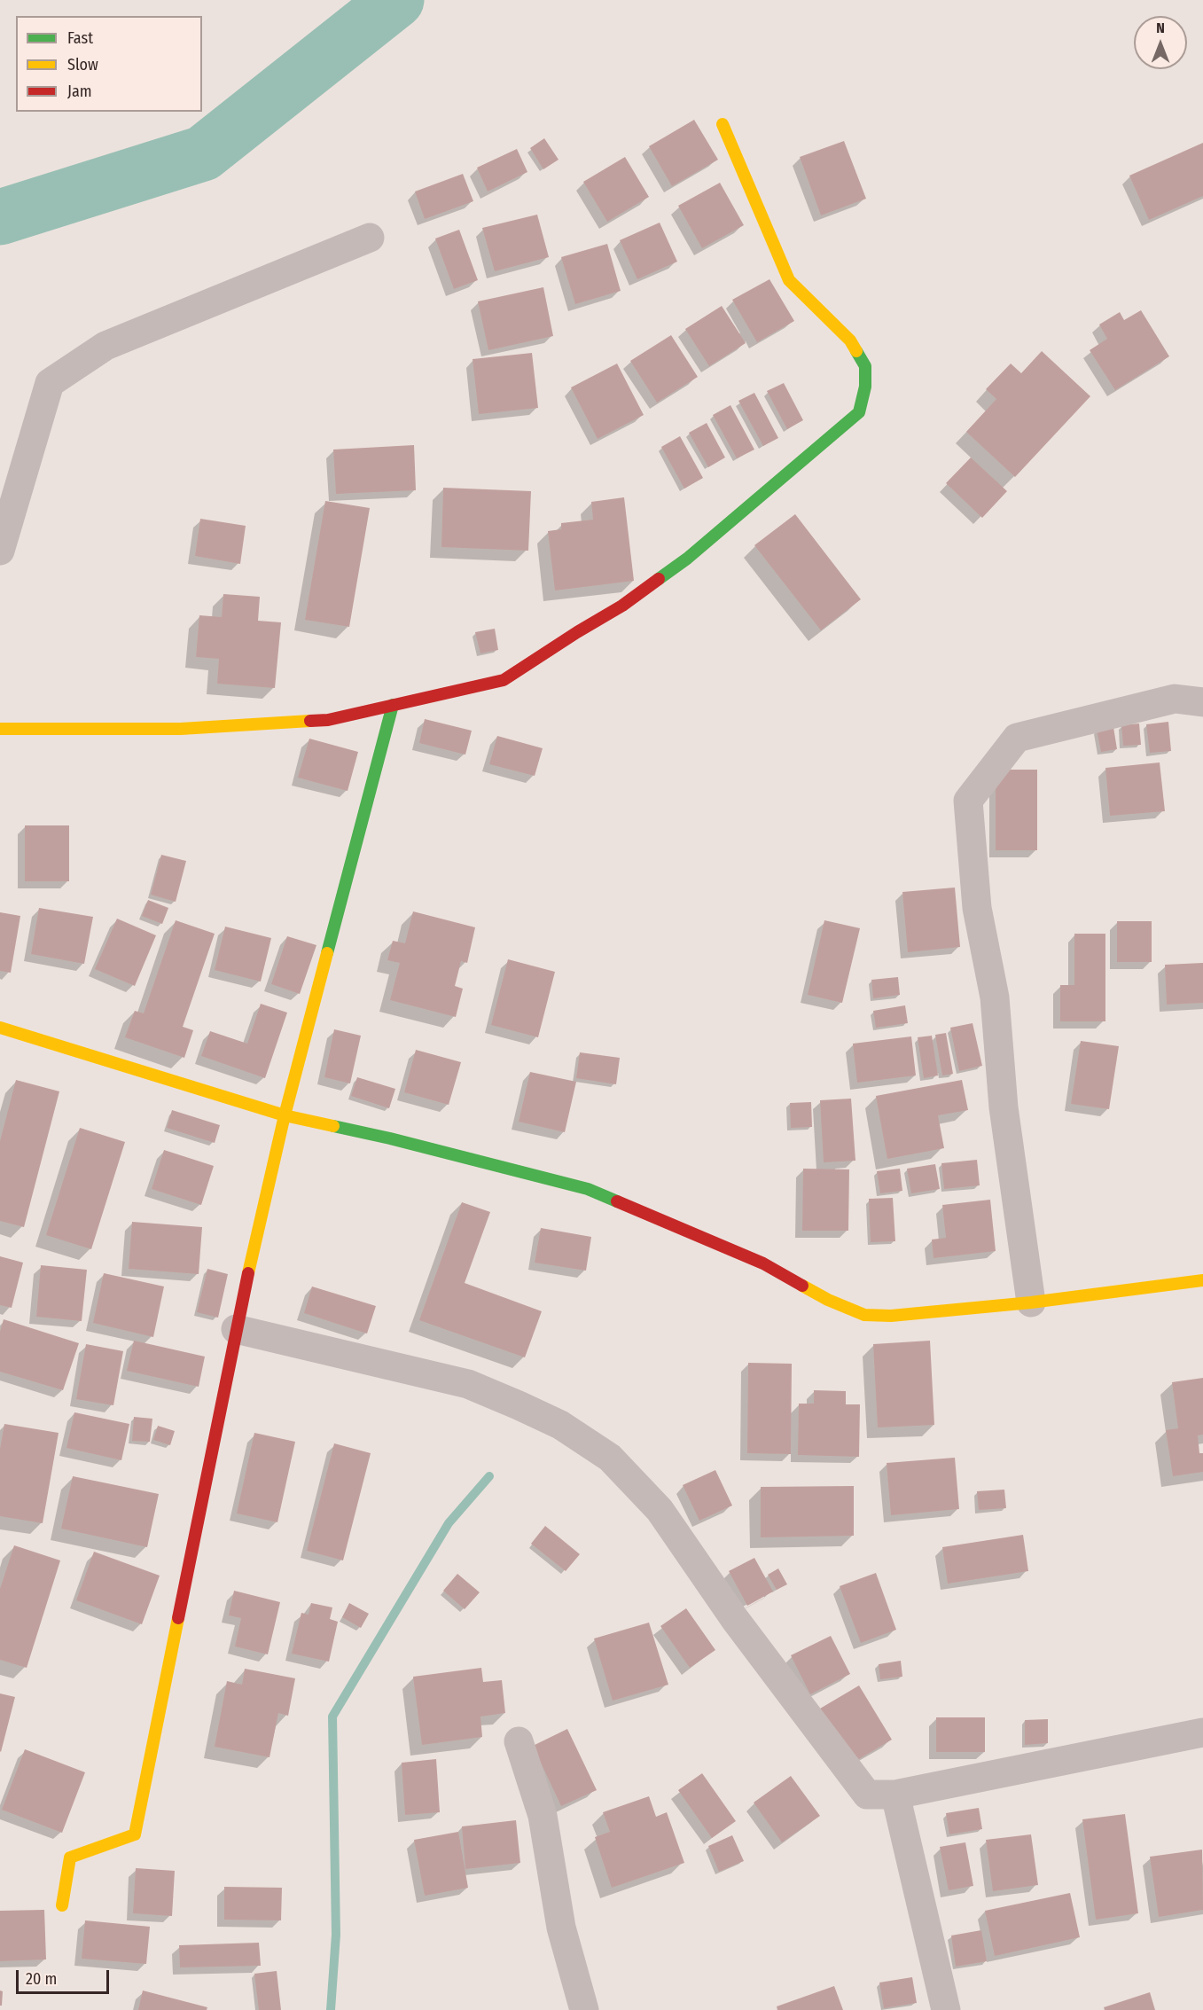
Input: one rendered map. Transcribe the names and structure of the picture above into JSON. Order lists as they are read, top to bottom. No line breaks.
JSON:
{"legend":["Fast","Slow","Jam"],"scale_bar":"20 m","north":"top"}
